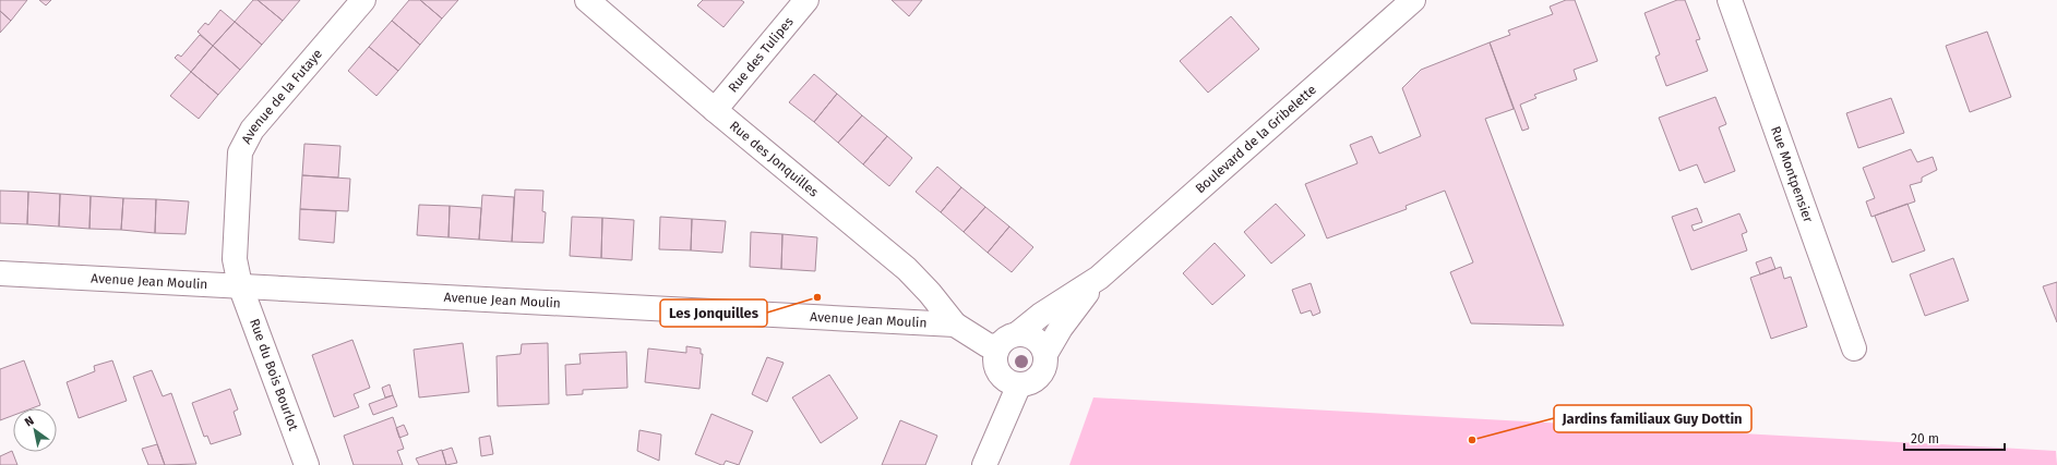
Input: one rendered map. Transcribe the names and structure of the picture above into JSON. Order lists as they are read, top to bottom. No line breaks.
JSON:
{"streets":{"street":["Rue des Tulipes","Avenue de la Futaye","Boulevard de la Gribelette","Rue des Jonquilles","Rue Montpensier","Avenue Jean Moulin","Rue du Bois Bourlot"]},"crossings":[["Rue des Tulipes","Rue des Jonquilles"],["Avenue de la Futaye","Avenue Jean Moulin"],["Avenue de la Futaye","Rue du Bois Bourlot"],["Boulevard de la Gribelette","Avenue Jean Moulin"],["Rue des Jonquilles","Avenue Jean Moulin"],["Avenue Jean Moulin","Rue du Bois Bourlot"]],"places":["Les Jonquilles","Jardins familiaux Guy Dottin"],"scale_bar":"20 m","north":"top left"}
